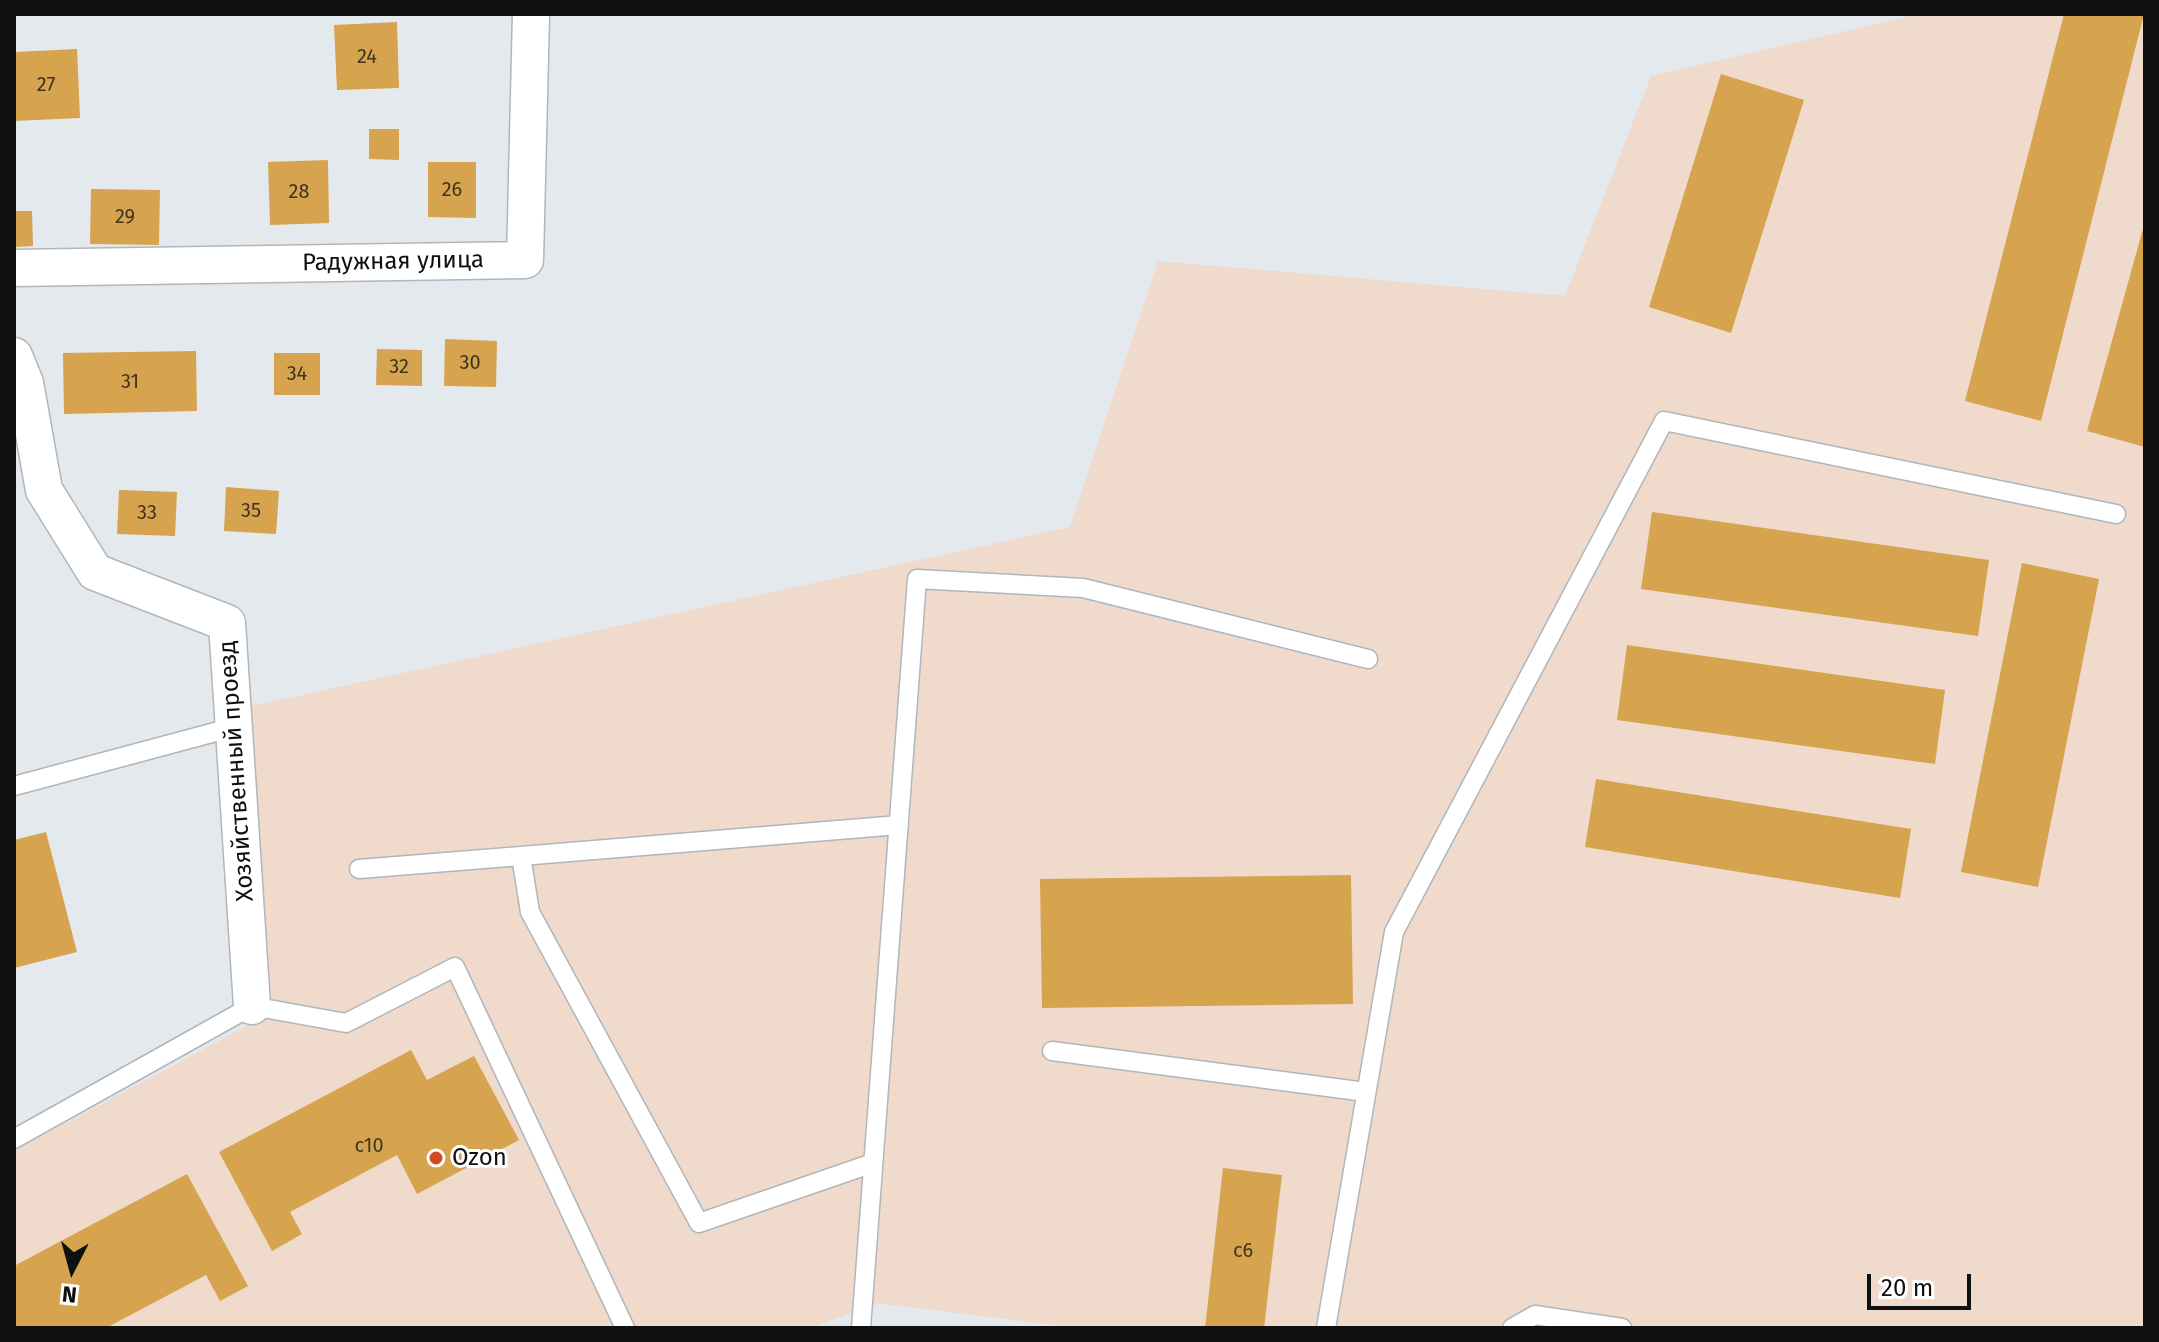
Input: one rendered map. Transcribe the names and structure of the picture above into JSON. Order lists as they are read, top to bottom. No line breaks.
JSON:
{"streets":{"street":["Радужная улица","Хозяйственный проезд"]},"places":["Ozon"],"house_numbers":["24","27","26","28","29","30","32","34","31","35","33","с10","с6"],"scale_bar":"20 m","north":"bottom"}
